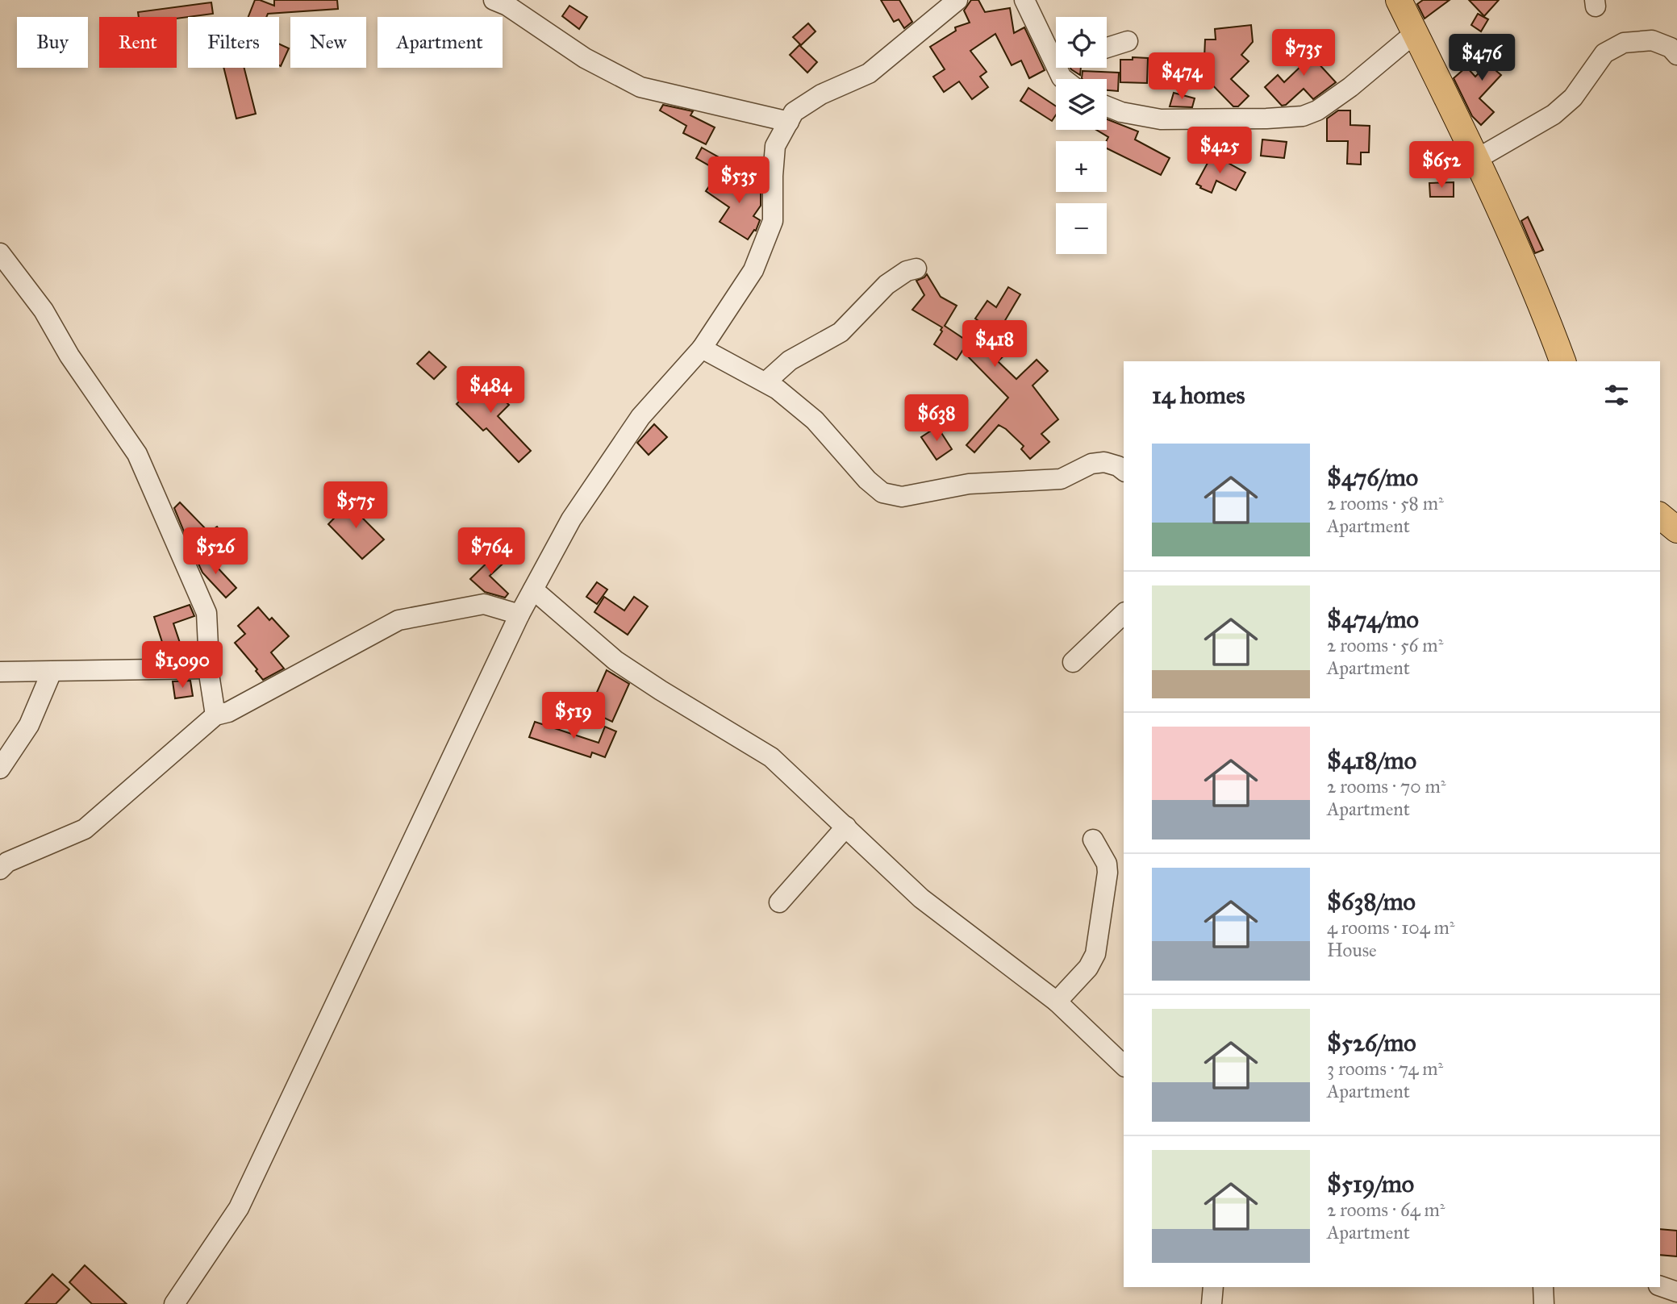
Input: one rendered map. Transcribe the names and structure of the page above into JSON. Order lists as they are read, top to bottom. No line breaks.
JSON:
{"page":{"map_buttons":["+","−"],"chip":["Buy","Rent","Filters","New","Apartment"],"price":["$735","$476","$474","$425","$652","$535","$418","$484","$638","$575","$526","$764","$1,090","$519"],"heading":"14 homes","list":[{"name":"$476/mo","note":"2 rooms · 58 m² · Apartment"},{"name":"$474/mo","note":"2 rooms · 56 m² · Apartment"},{"name":"$418/mo","note":"2 rooms · 70 m² · Apartment"},{"name":"$638/mo","note":"4 rooms · 104 m² · House"},{"name":"$526/mo","note":"3 rooms · 74 m² · Apartment"},{"name":"$519/mo","note":"2 rooms · 64 m² · Apartment"}]}}
